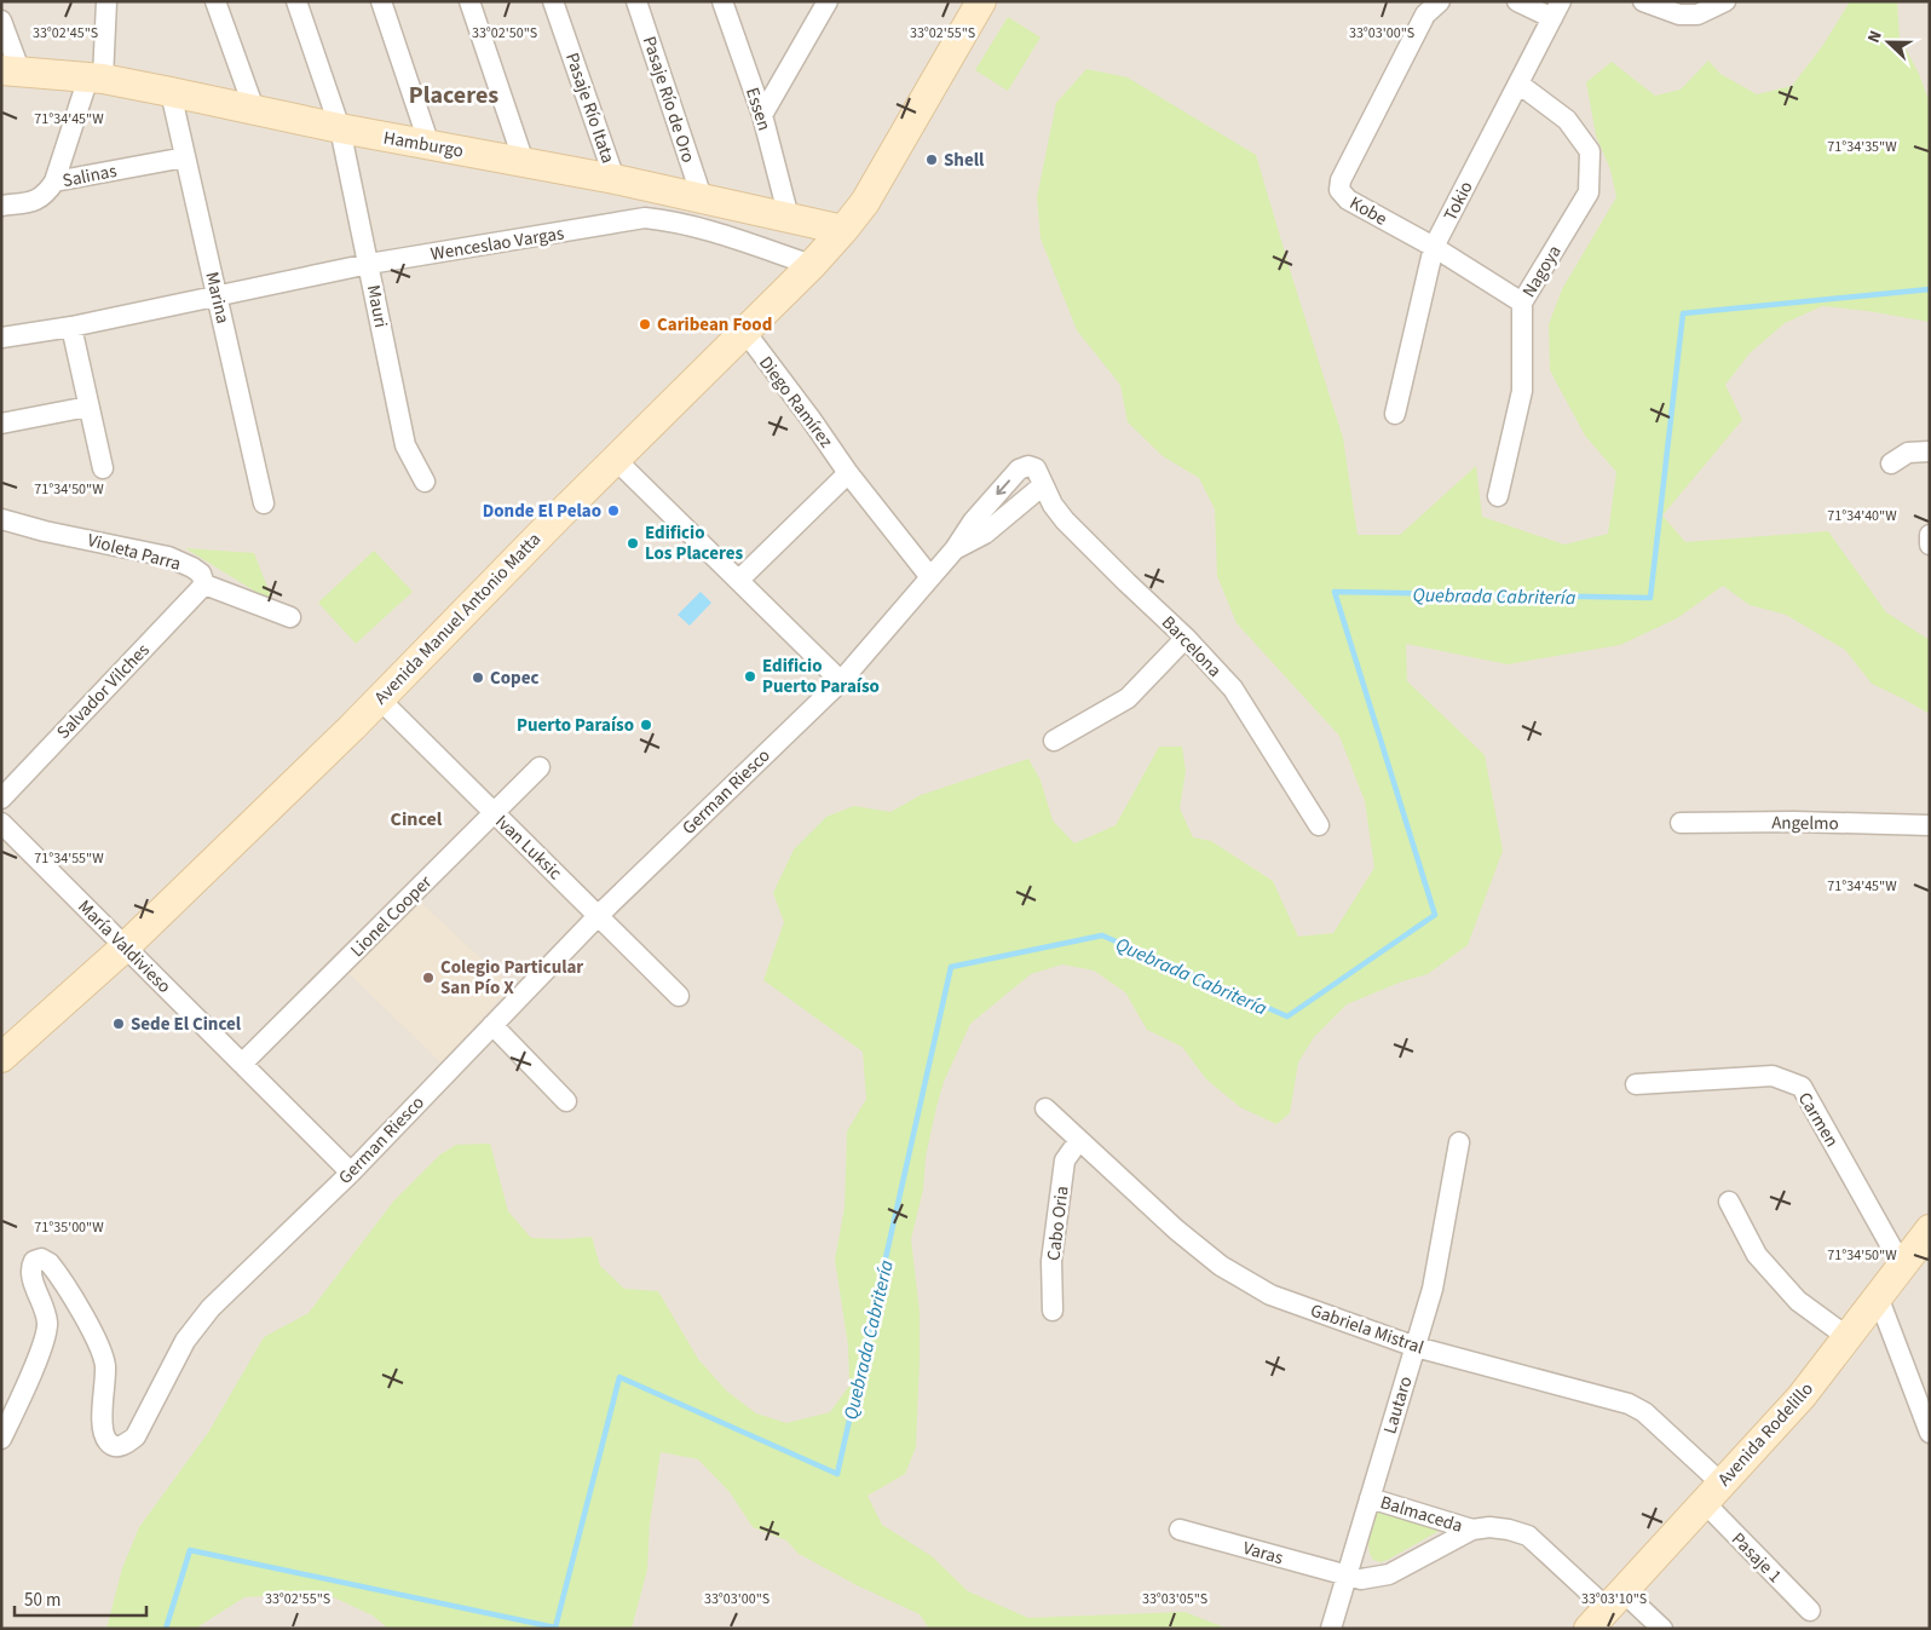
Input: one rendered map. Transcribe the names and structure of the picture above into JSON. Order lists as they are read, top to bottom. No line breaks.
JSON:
{"streets":{"main road":["Hamburgo","Avenida Manuel Antonio Matta","Avenida Rodelillo"],"street":["Pasaje Río de Oro","Pasaje Río Itata","Essen","Salinas","Tokio","Kobe","Wenceslao Vargas","Nagoya","Marina","Mauri","Diego Ramírez","Violeta Parra","Barcelona","Salvador Vilches","German Riesco","Angelmo","Ivan Luksic","Lionel Cooper","María Valdivieso","Carmen","Cabo Oria","Gabriela Mistral","Lautaro","Balmaceda","Varas","Pasaje 1"]},"crossings":[["Pasaje Río de Oro","Hamburgo"],["Pasaje Río Itata","Hamburgo"],["Essen","Hamburgo"],["Hamburgo","Marina"],["Hamburgo","Mauri"],["Hamburgo","Avenida Manuel Antonio Matta"],["Salinas","Marina"],["Tokio","Kobe"],["Tokio","Nagoya"],["Kobe","Nagoya"],["Wenceslao Vargas","Marina"],["Wenceslao Vargas","Mauri"],["Wenceslao Vargas","Avenida Manuel Antonio Matta"],["Diego Ramírez","Avenida Manuel Antonio Matta"],["Diego Ramírez","German Riesco"],["Violeta Parra","Salvador Vilches"],["Avenida Manuel Antonio Matta","Ivan Luksic"],["Avenida Manuel Antonio Matta","María Valdivieso"],["Barcelona","German Riesco"],["German Riesco","Ivan Luksic"],["German Riesco","María Valdivieso"],["Ivan Luksic","Lionel Cooper"],["Lionel Cooper","María Valdivieso"],["Carmen","Avenida Rodelillo"],["Cabo Oria","Gabriela Mistral"],["Gabriela Mistral","Lautaro"],["Gabriela Mistral","Avenida Rodelillo"],["Gabriela Mistral","Pasaje 1"],["Lautaro","Balmaceda"],["Lautaro","Varas"],["Avenida Rodelillo","Balmaceda"],["Avenida Rodelillo","Pasaje 1"],["Balmaceda","Varas"]],"districts":["Placeres","Cincel"],"water":["Quebrada Cabritería"],"places":["Shell","Caribean Food","Donde El Pelao","Edificio Los Placeres","Edificio Puerto Paraíso","Copec","Puerto Paraíso","Colegio Particular San Pío X","Sede El Cincel"],"scale_bar":"50 m","north":"left","coordinates":["33°02'45\"S","33°02'50\"S","33°02'55\"S","33°03'00\"S","71°34'45\"W","71°34'35\"W","71°34'50\"W","71°34'40\"W","71°34'55\"W","71°35'00\"W","33°03'05\"S","33°03'10\"S"]}
